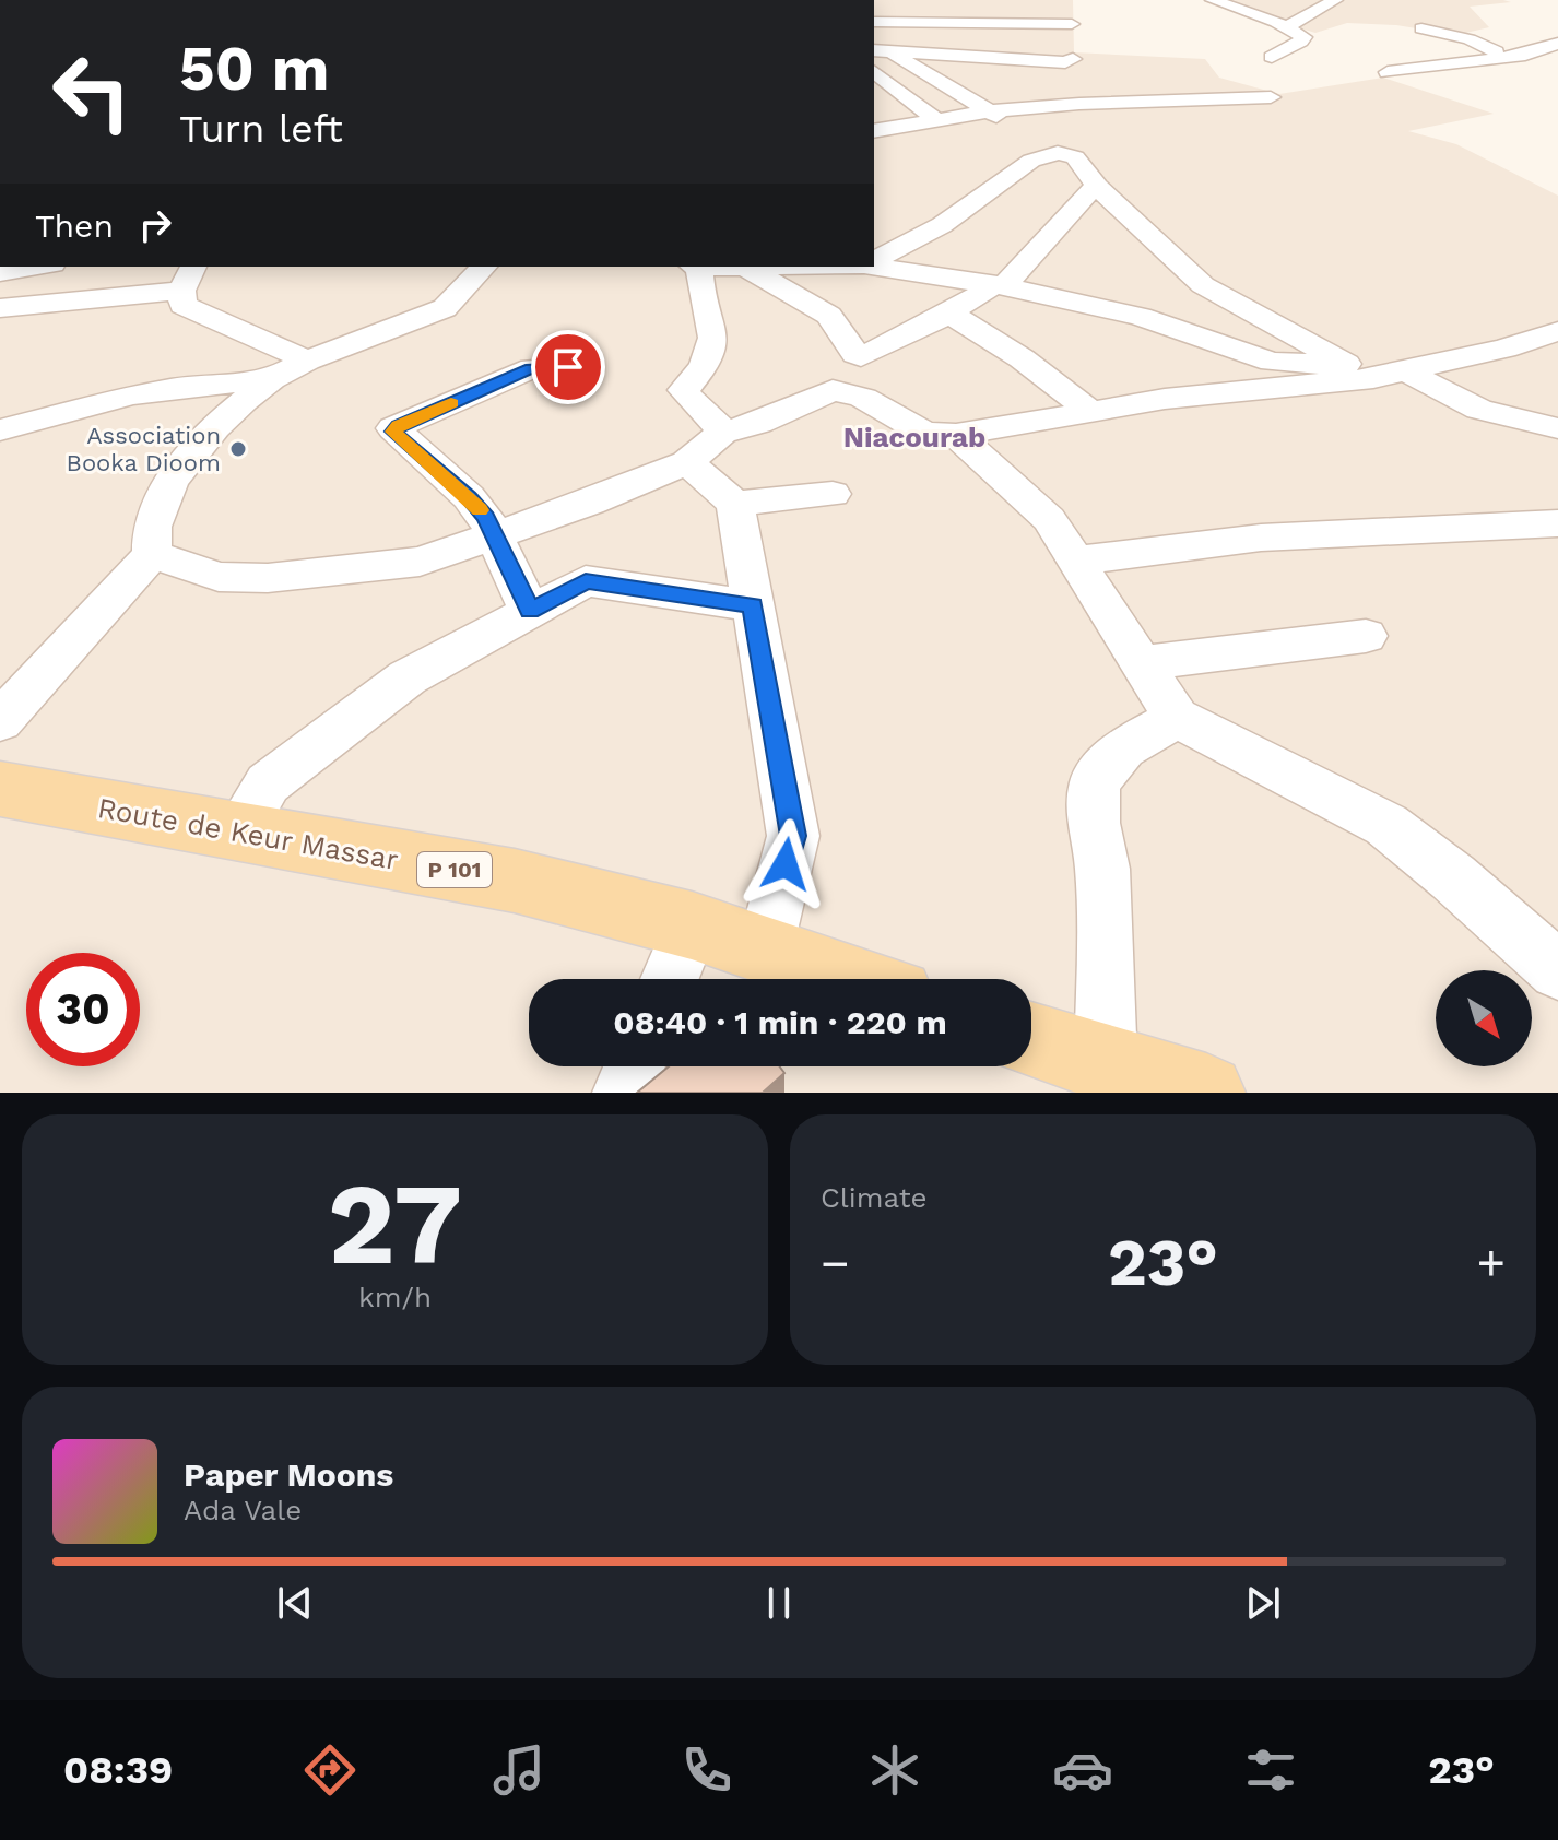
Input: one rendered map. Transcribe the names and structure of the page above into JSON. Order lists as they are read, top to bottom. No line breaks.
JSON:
{"streets":{"main road":["Route de Keur Massar","P 101"]},"districts":["Niacourab"],"places":["Association Booka Dioom"],"north":"bottom right","page":{"turn":["50 m","Turn left"],"then":"Then","limit":"30","trip":"08:40 · 1 min · 220 m","tile":[["27","km/h"],"Climate"],"heat":["−","23°","+"],"song":["Paper Moons","Ada Vale"],"tabs":["08:39","23°"]}}
